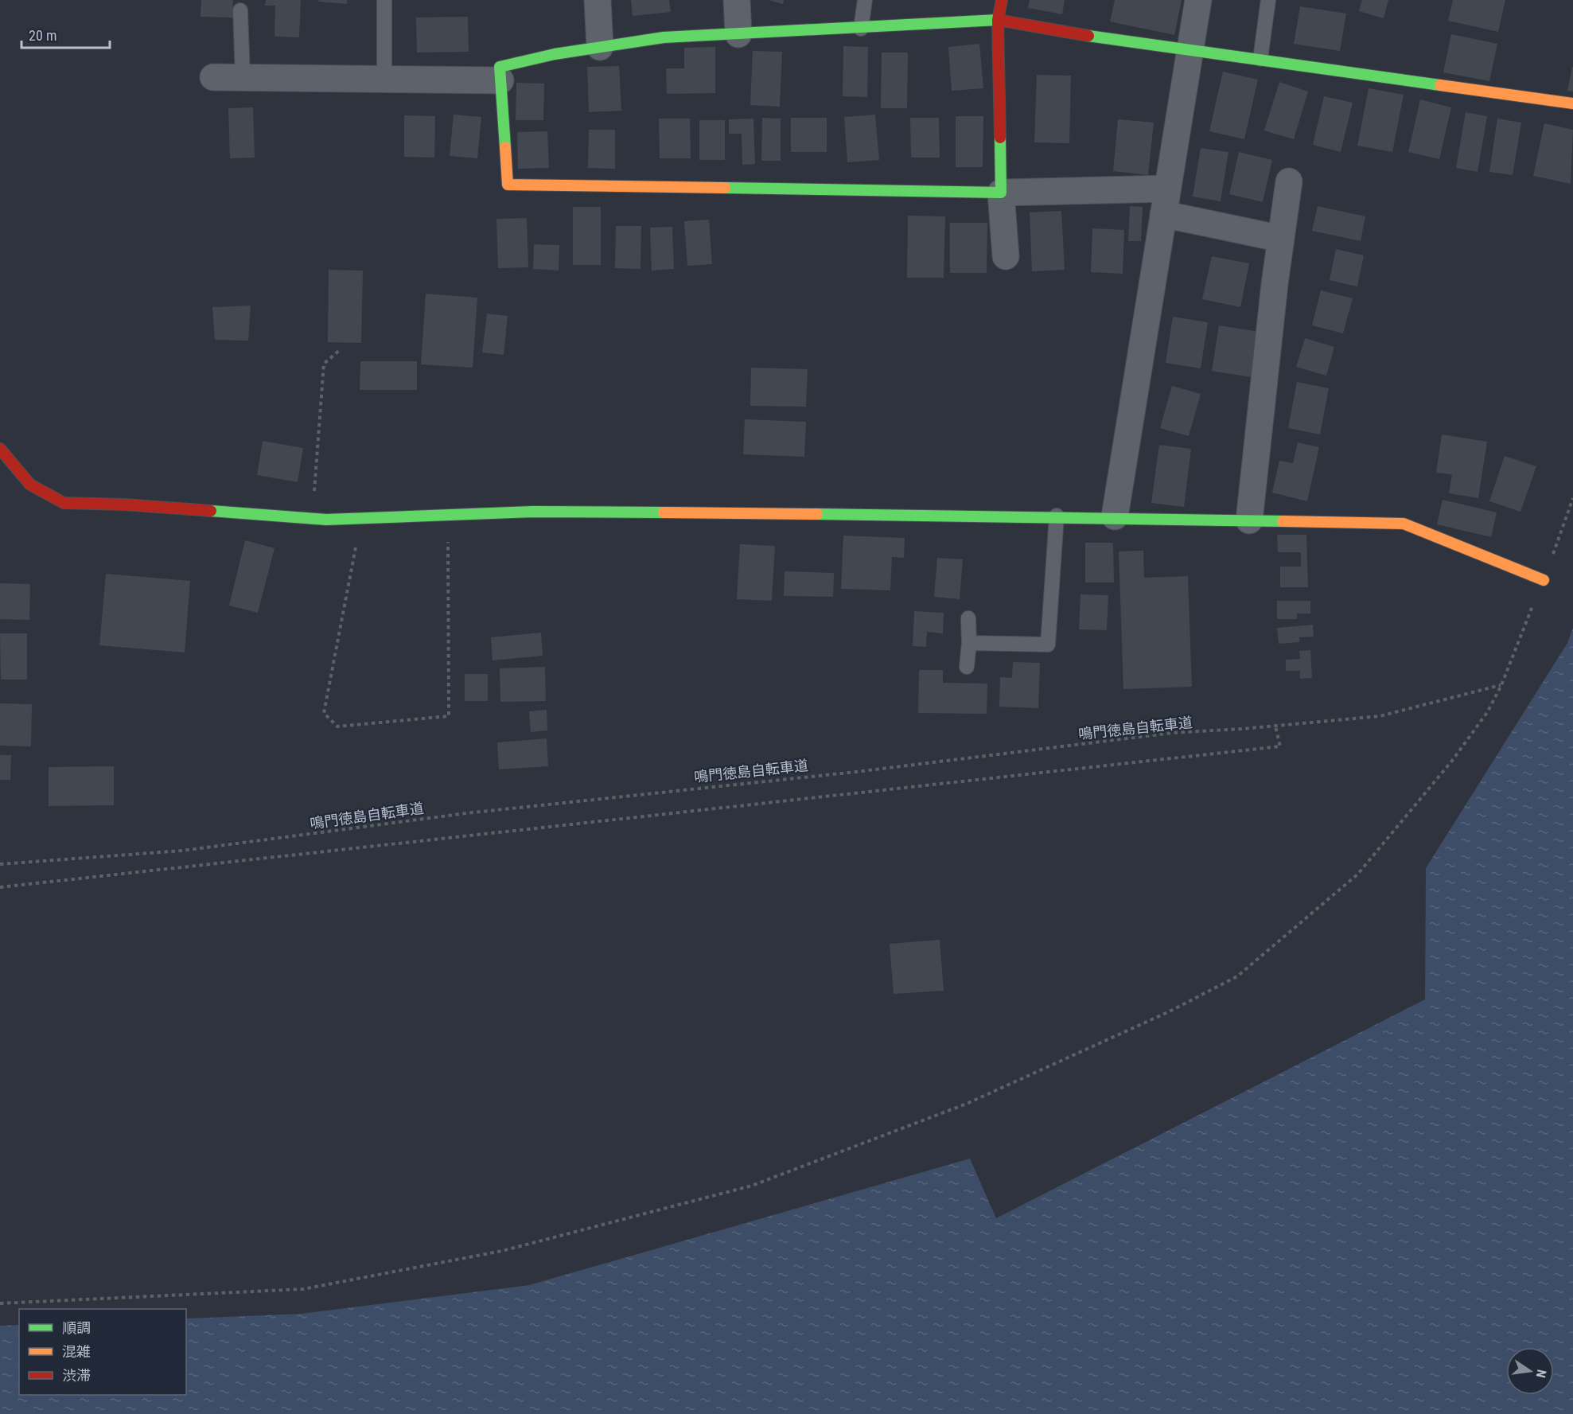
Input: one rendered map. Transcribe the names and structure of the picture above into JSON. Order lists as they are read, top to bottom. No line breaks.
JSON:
{"streets":{"path":["鳴門徳島自転車道"]},"legend":["順調","混雑","渋滞"],"scale_bar":"20 m","north":"right"}
